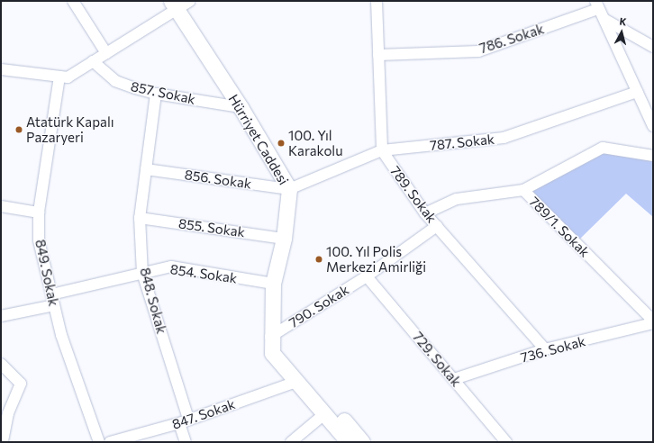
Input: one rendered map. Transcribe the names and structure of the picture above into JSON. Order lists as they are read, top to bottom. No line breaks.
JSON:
{"streets":{"main road":["Hürriyet Caddesi"],"street":["786. Sokak","857. Sokak","787. Sokak","856. Sokak","789. Sokak","789/1. Sokak","855. Sokak","849. Sokak","854. Sokak","848. Sokak","790. Sokak","736. Sokak","729. Sokak","847. Sokak"]},"crossings":[["857. Sokak","Hürriyet Caddesi"],["857. Sokak","848. Sokak"],["Hürriyet Caddesi","787. Sokak"],["Hürriyet Caddesi","856. Sokak"],["Hürriyet Caddesi","855. Sokak"],["Hürriyet Caddesi","854. Sokak"],["Hürriyet Caddesi","790. Sokak"],["Hürriyet Caddesi","847. Sokak"],["787. Sokak","856. Sokak"],["787. Sokak","789. Sokak"],["856. Sokak","848. Sokak"],["789. Sokak","789/1. Sokak"],["789. Sokak","790. Sokak"],["789. Sokak","736. Sokak"],["855. Sokak","848. Sokak"],["849. Sokak","854. Sokak"],["854. Sokak","848. Sokak"],["848. Sokak","847. Sokak"],["790. Sokak","729. Sokak"],["736. Sokak","729. Sokak"]],"places":["Atatürk Kapalı Pazaryeri","100. Yıl Karakolu","100. Yıl Polis Merkezi Amirliği"],"north":"top"}
